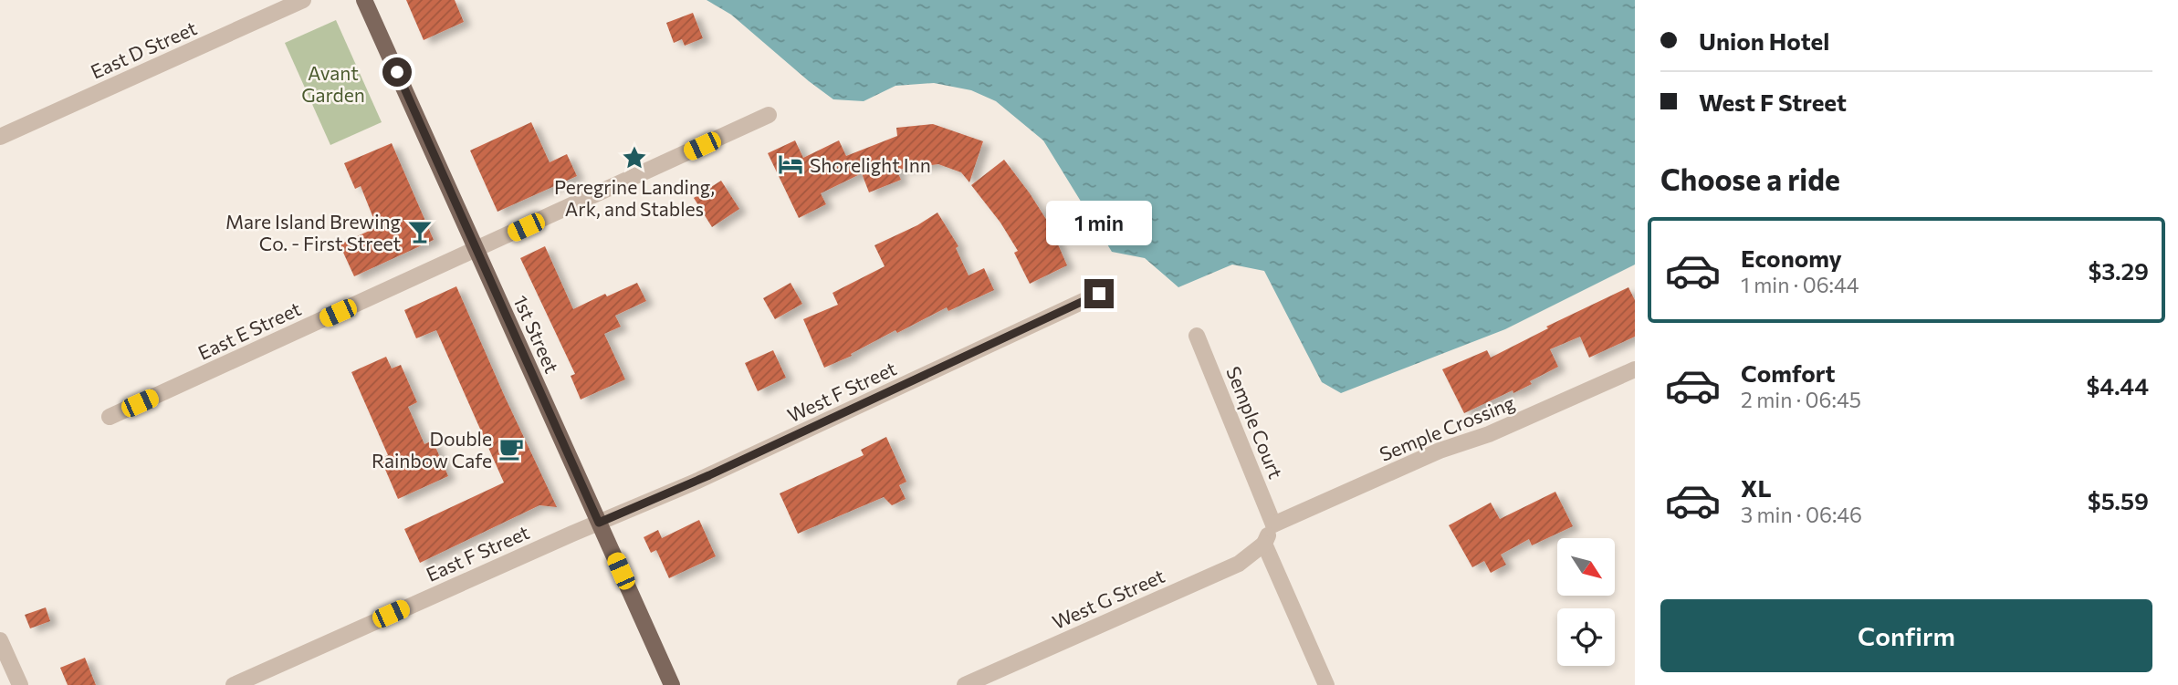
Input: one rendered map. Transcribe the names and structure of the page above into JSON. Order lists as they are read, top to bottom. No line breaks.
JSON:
{"streets":{"main road":["1st Street"],"street":["East D Street","East E Street","West F Street","Semple Court","Semple Crossing","East F Street","West G Street"]},"crossings":[["East E Street","1st Street"],["1st Street","West F Street"],["1st Street","East F Street"],["West F Street","East F Street"],["Semple Court","Semple Crossing"]],"parks":["Avant Garden"],"places":{"place":["Peregrine Landing, Ark, and Stables"],"hotel":["Shorelight Inn"],"bar":["Mare Island Brewing Co. - First Street"],"cafe":["Double Rainbow Cafe"]},"north":"bottom right","page":{"banner":["Union Hotel","West F Street"],"heading":"Choose a ride","bubble":"1 min","list":[{"name":"Economy","note":"1 min · 06:44","value":"$3.29"},{"name":"Comfort","note":"2 min · 06:45","value":"$4.44"},{"name":"XL","note":"3 min · 06:46","value":"$5.59"}],"buttons":"Confirm"}}
